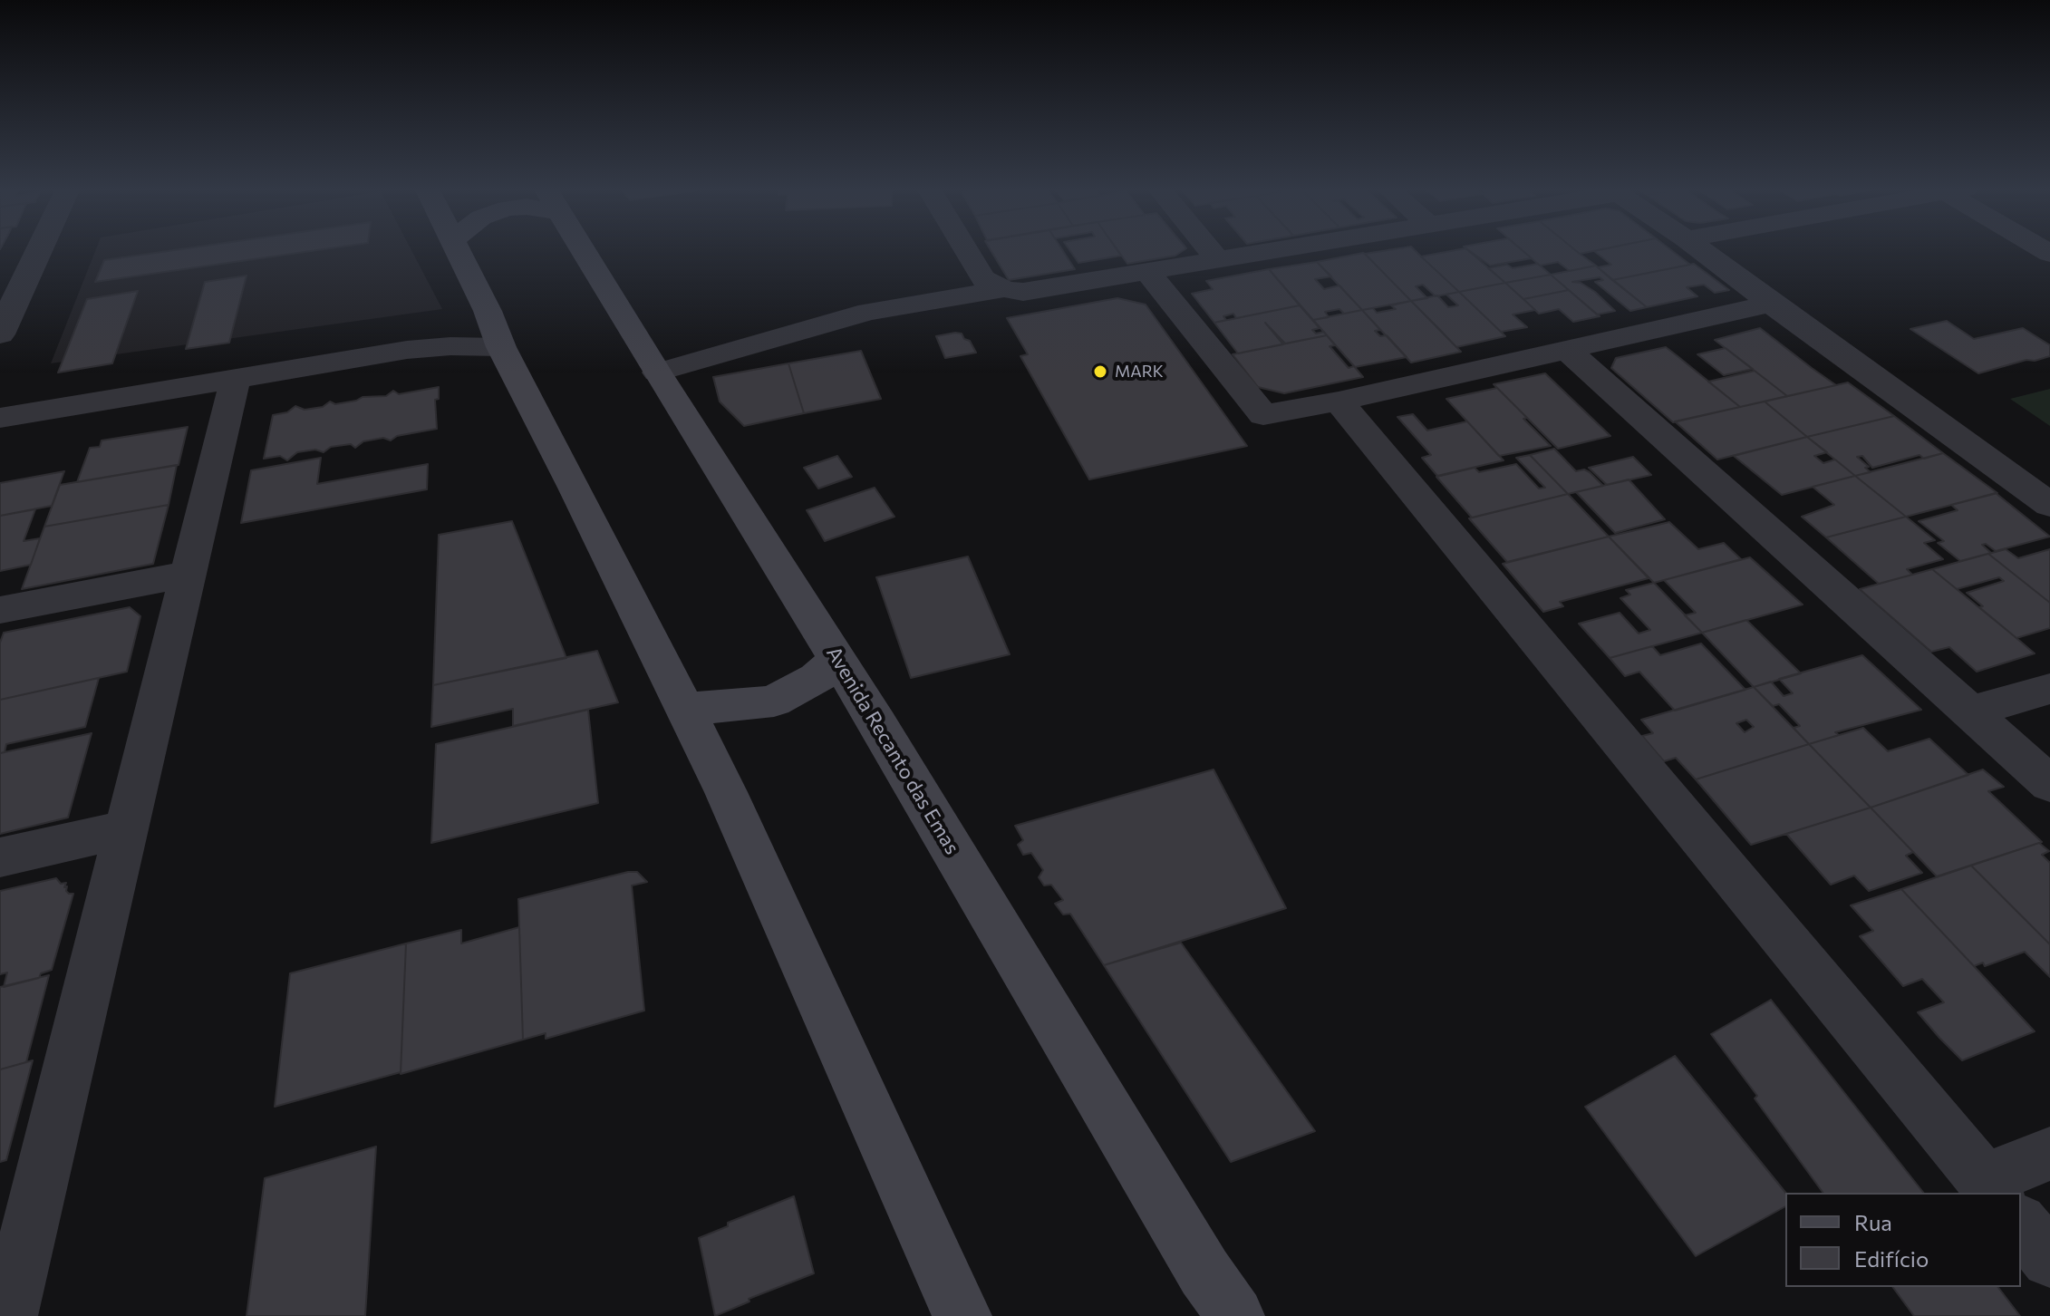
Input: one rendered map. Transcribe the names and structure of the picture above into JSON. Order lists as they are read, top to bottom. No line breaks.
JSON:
{"streets":{"main road":["Avenida Recanto das Emas"]},"places":["MARK"],"legend":["Rua","Edifício"]}
